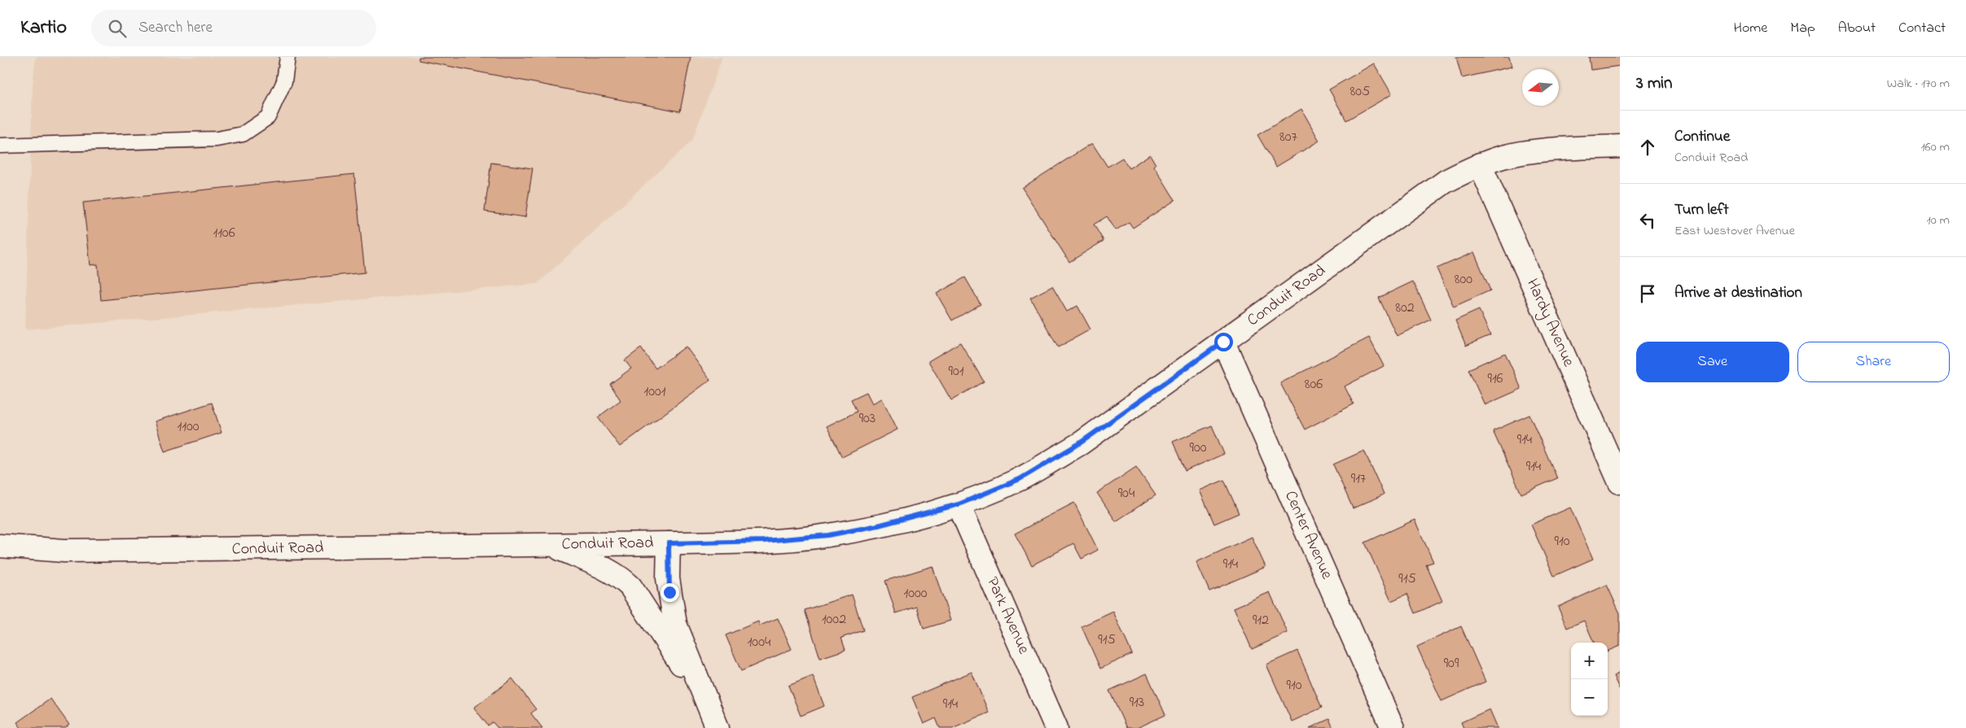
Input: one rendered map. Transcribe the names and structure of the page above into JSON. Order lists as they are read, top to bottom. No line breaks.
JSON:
{"streets":{"street":["Conduit Road","Hardy Avenue","Center Avenue","Park Avenue"]},"crossings":[["Conduit Road","Hardy Avenue"],["Conduit Road","Center Avenue"],["Conduit Road","Park Avenue"]],"house_numbers":["805","807","1106","800","802","901","916","806","1001","903","1100","914","900","914","917","904","910","914","915","1000","1002","912","915","1004","909","910","913","914"],"north":"left","page":{"header":"Kartio","search":"Search here","nav":["Home","Map","About","Contact"],"heading":["3 min","Walk · 170 m"],"list":[["Continue","Conduit Road","160 m"],["Turn left","East Westover Avenue","10 m"],"Arrive at destination"],"buttons":["Save","Share"],"map_buttons":["+","−"]}}
